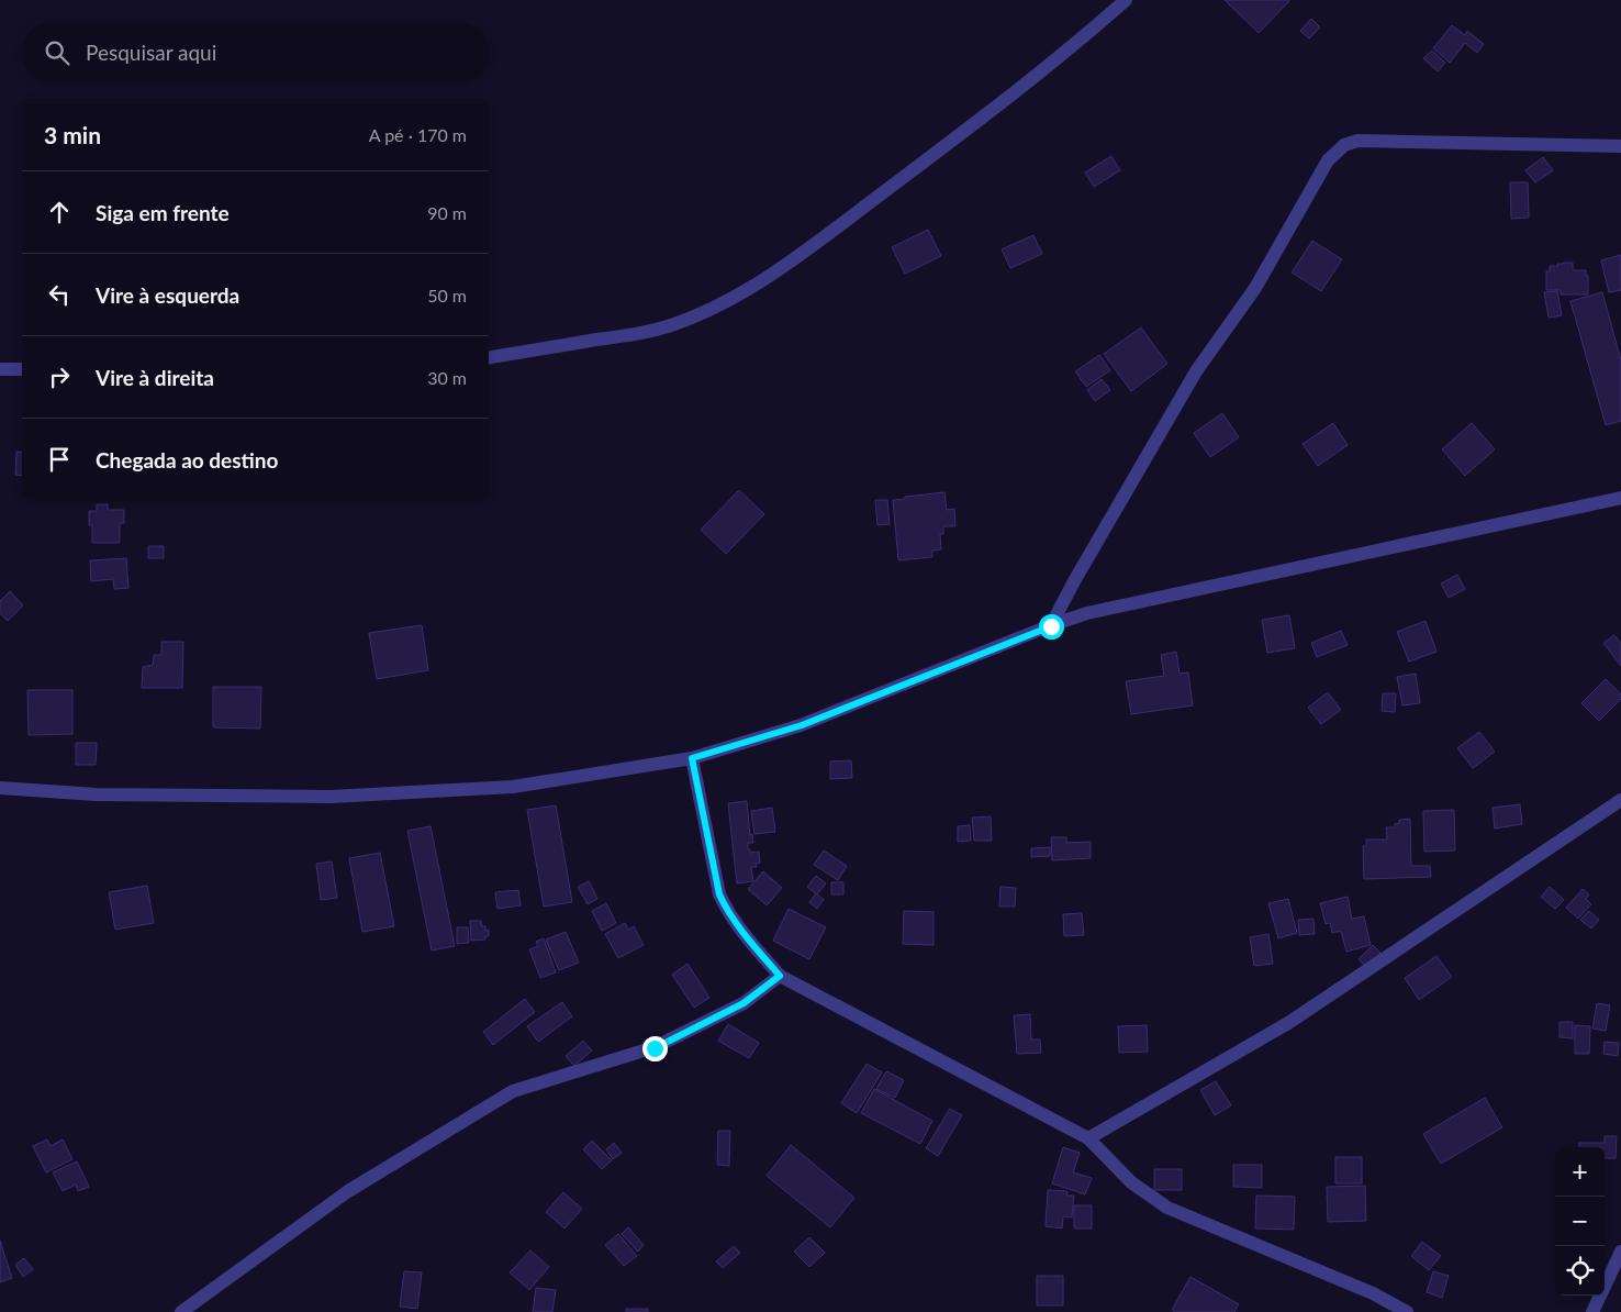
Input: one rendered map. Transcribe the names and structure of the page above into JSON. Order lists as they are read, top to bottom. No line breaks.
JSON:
{"page":{"search":"Pesquisar aqui","heading":["3 min","A pé · 170 m"],"list":[["Siga em frente","90 m"],["Vire à esquerda","50 m"],["Vire à direita","30 m"],"Chegada ao destino"],"map_buttons":["+","−"]}}
